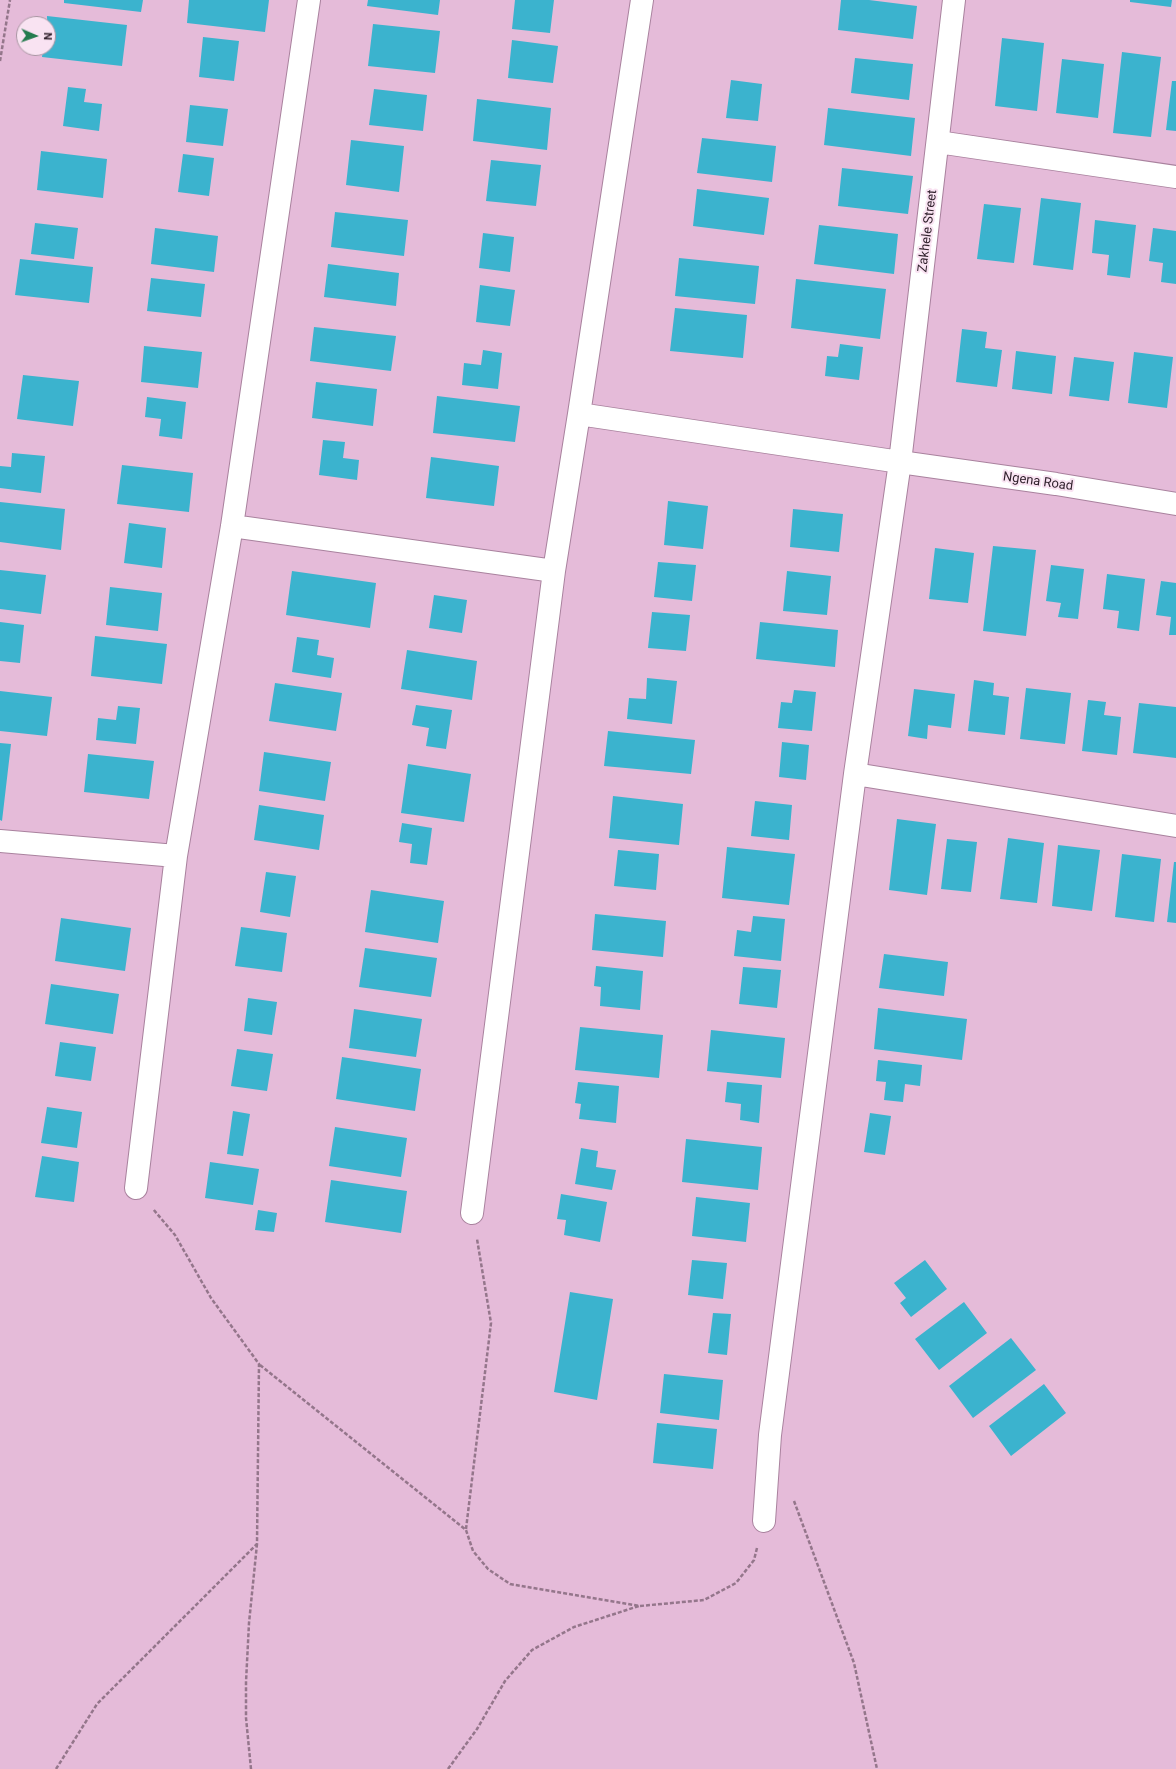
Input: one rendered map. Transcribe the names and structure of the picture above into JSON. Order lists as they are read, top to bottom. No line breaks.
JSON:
{"streets":{"street":["Zakhele Street","Ngena Road"]},"crossings":[["Zakhele Street","Ngena Road"]],"north":"right"}
